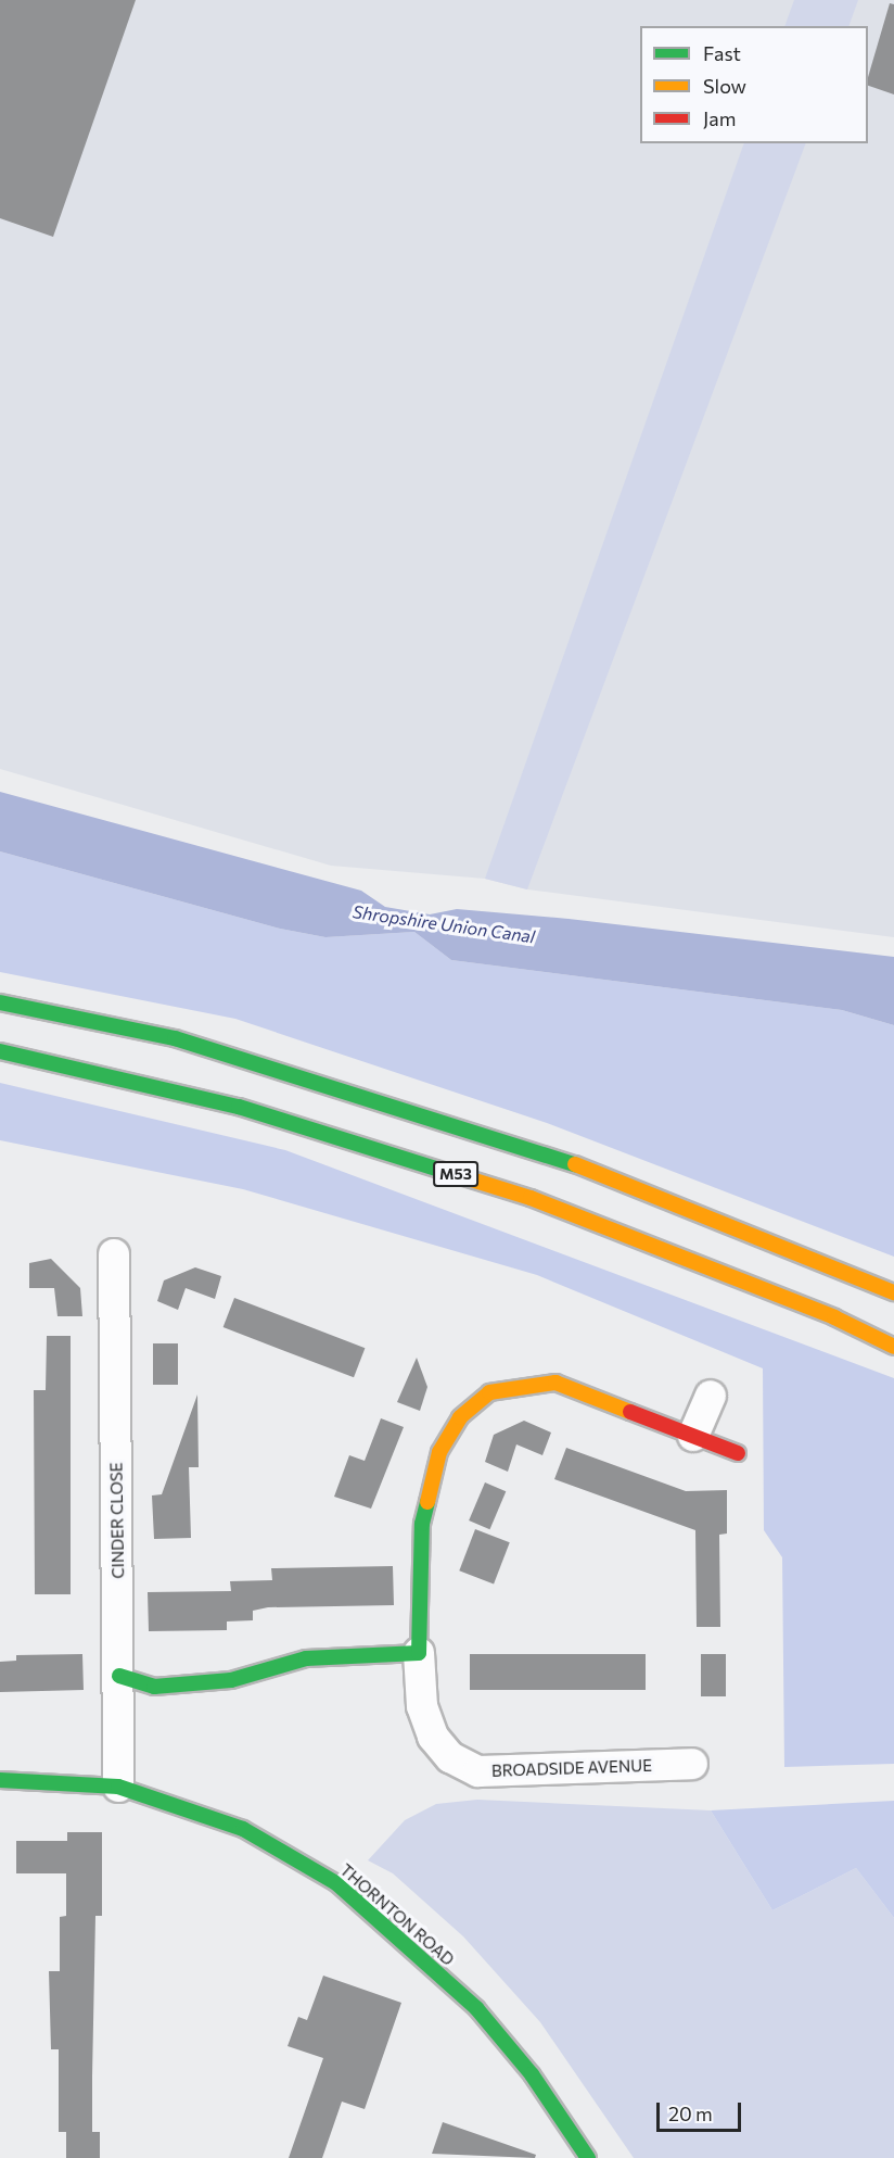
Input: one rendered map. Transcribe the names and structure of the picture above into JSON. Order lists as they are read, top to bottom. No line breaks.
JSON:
{"streets":{"main road":["M53","THORNTON ROAD"],"street":["CINDER CLOSE","BROADSIDE AVENUE"]},"crossings":[["CINDER CLOSE","THORNTON ROAD"]],"water":["Shropshire Union Canal"],"legend":["Fast","Slow","Jam"],"scale_bar":"20 m"}
